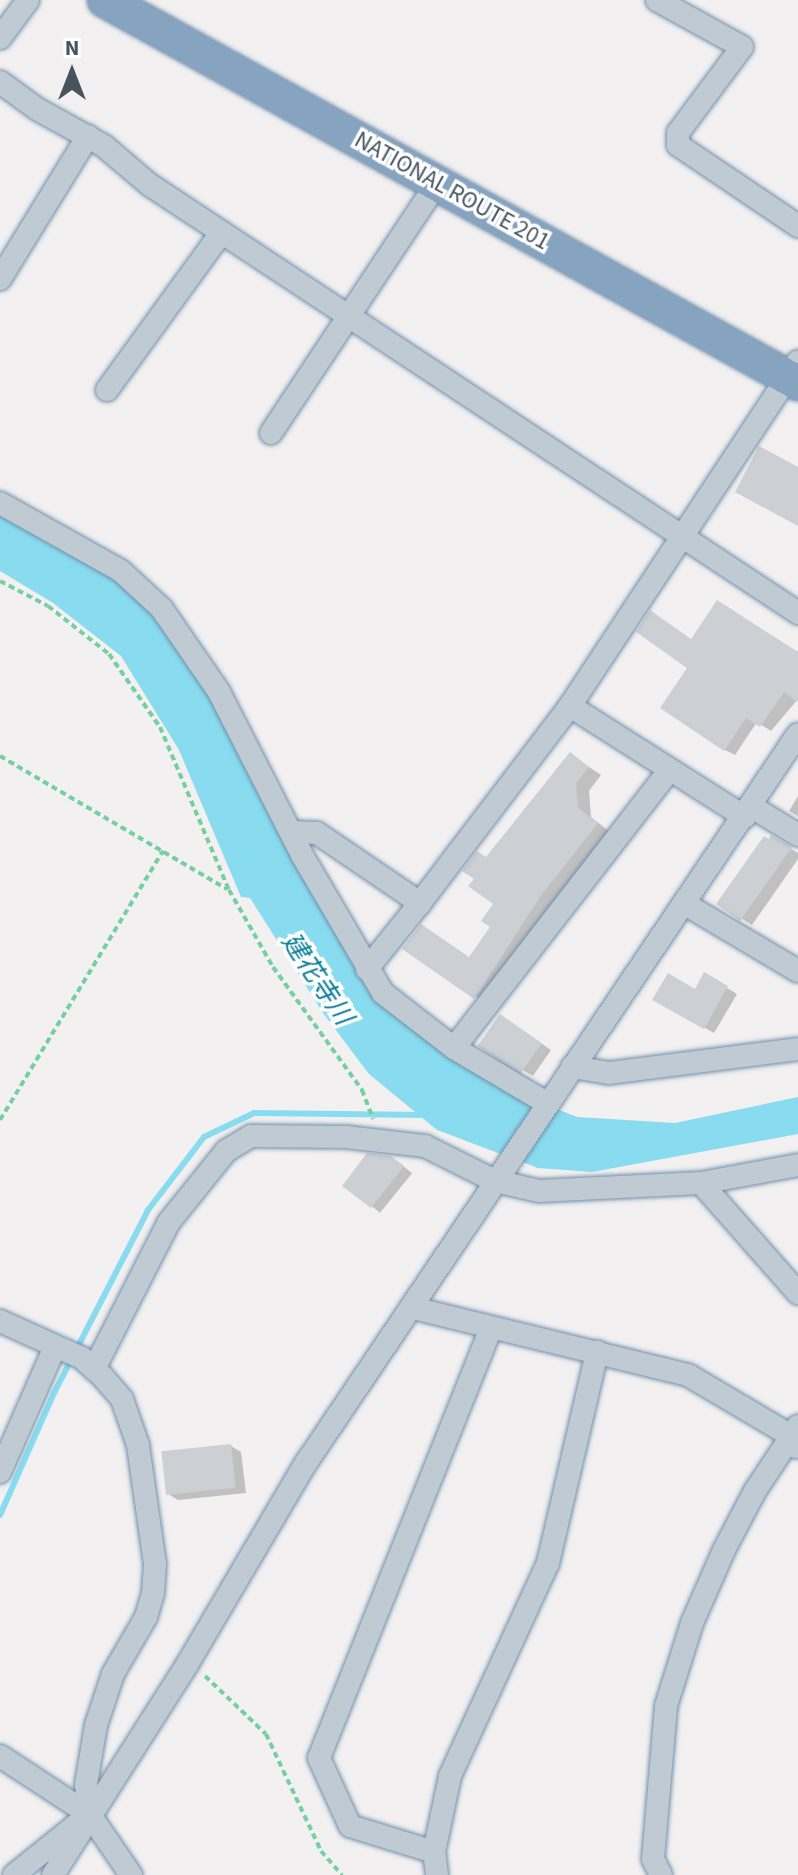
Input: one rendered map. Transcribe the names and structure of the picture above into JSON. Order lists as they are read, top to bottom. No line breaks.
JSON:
{"streets":{"highway":["NATIONAL ROUTE 201"]},"water":["建花寺川"],"north":"top"}
